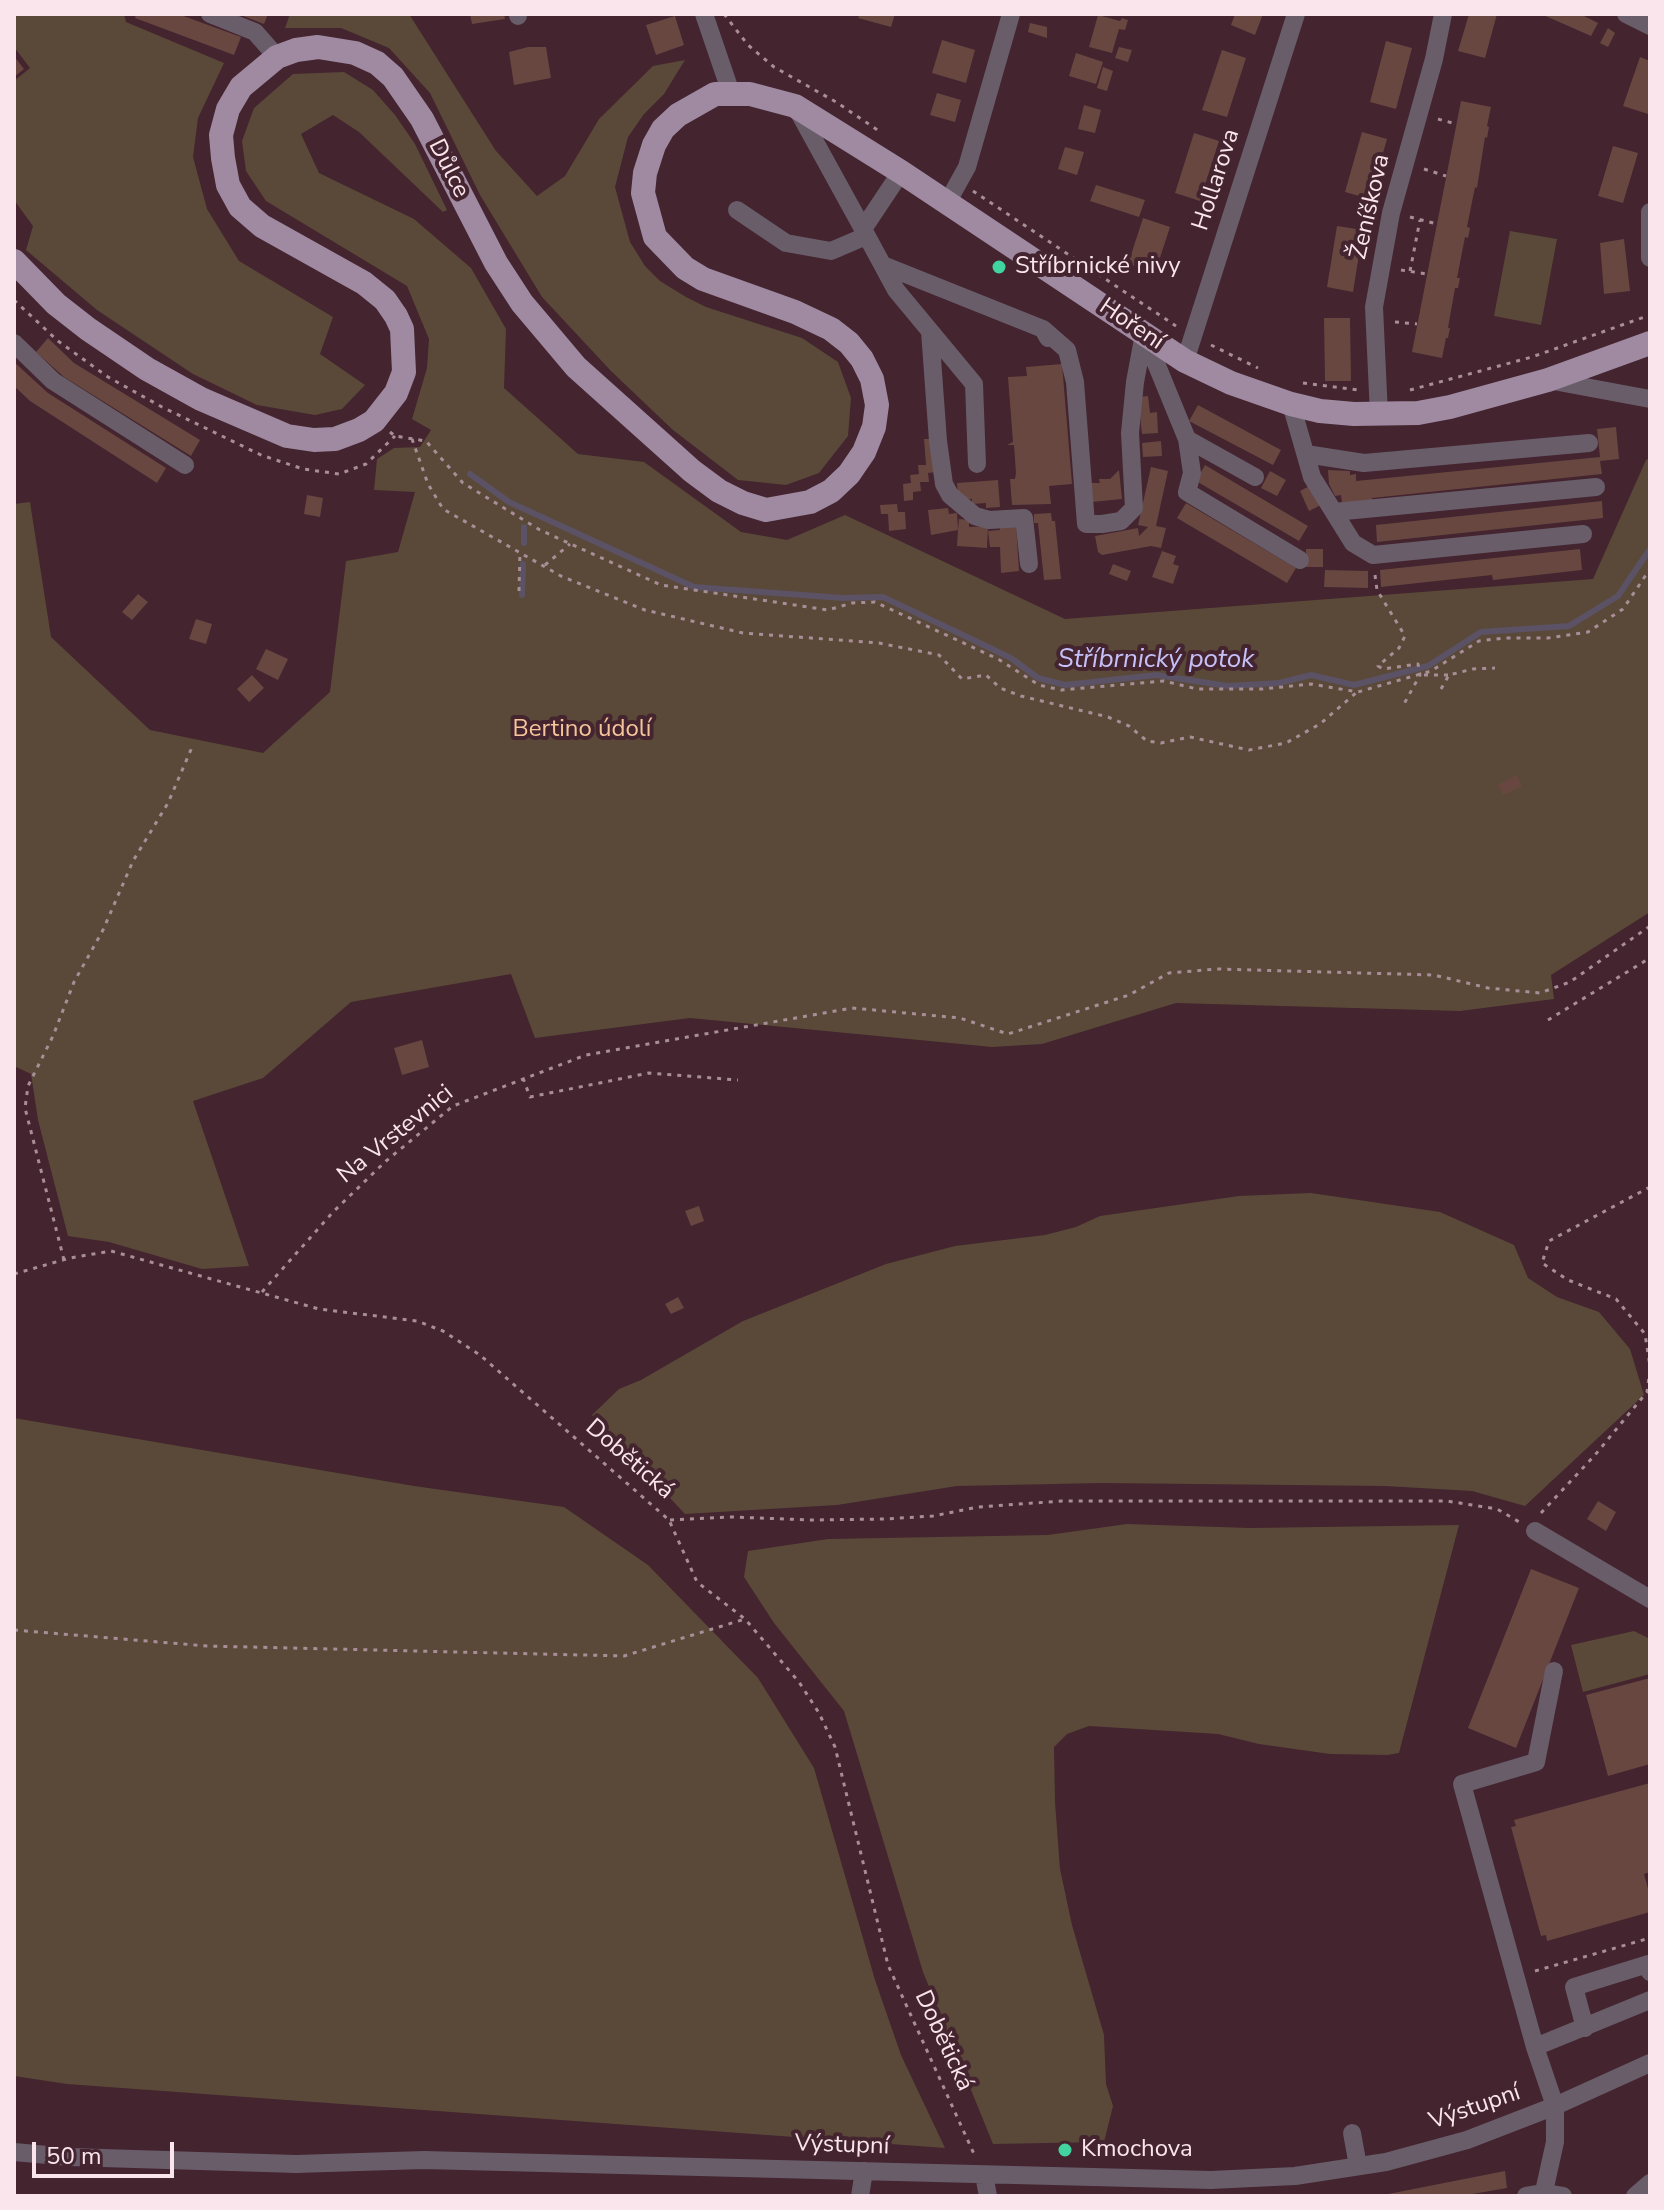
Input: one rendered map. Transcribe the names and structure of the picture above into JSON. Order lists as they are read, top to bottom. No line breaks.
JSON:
{"streets":{"main road":["Důlce","Hoření"],"street":["Hollarova","Ženíškova","Výstupní"],"path":["Na Vrstevnici","Dobětická"]},"crossings":[["Důlce","Hoření"],["Hollarova","Hoření"],["Ženíškova","Hoření"],["Na Vrstevnici","Dobětická"],["Dobětická","Výstupní"]],"water":["Stříbrnický potok"],"parks":["Bertino údolí"],"places":["Stříbrnické nivy","Kmochova"],"scale_bar":"50 m"}
